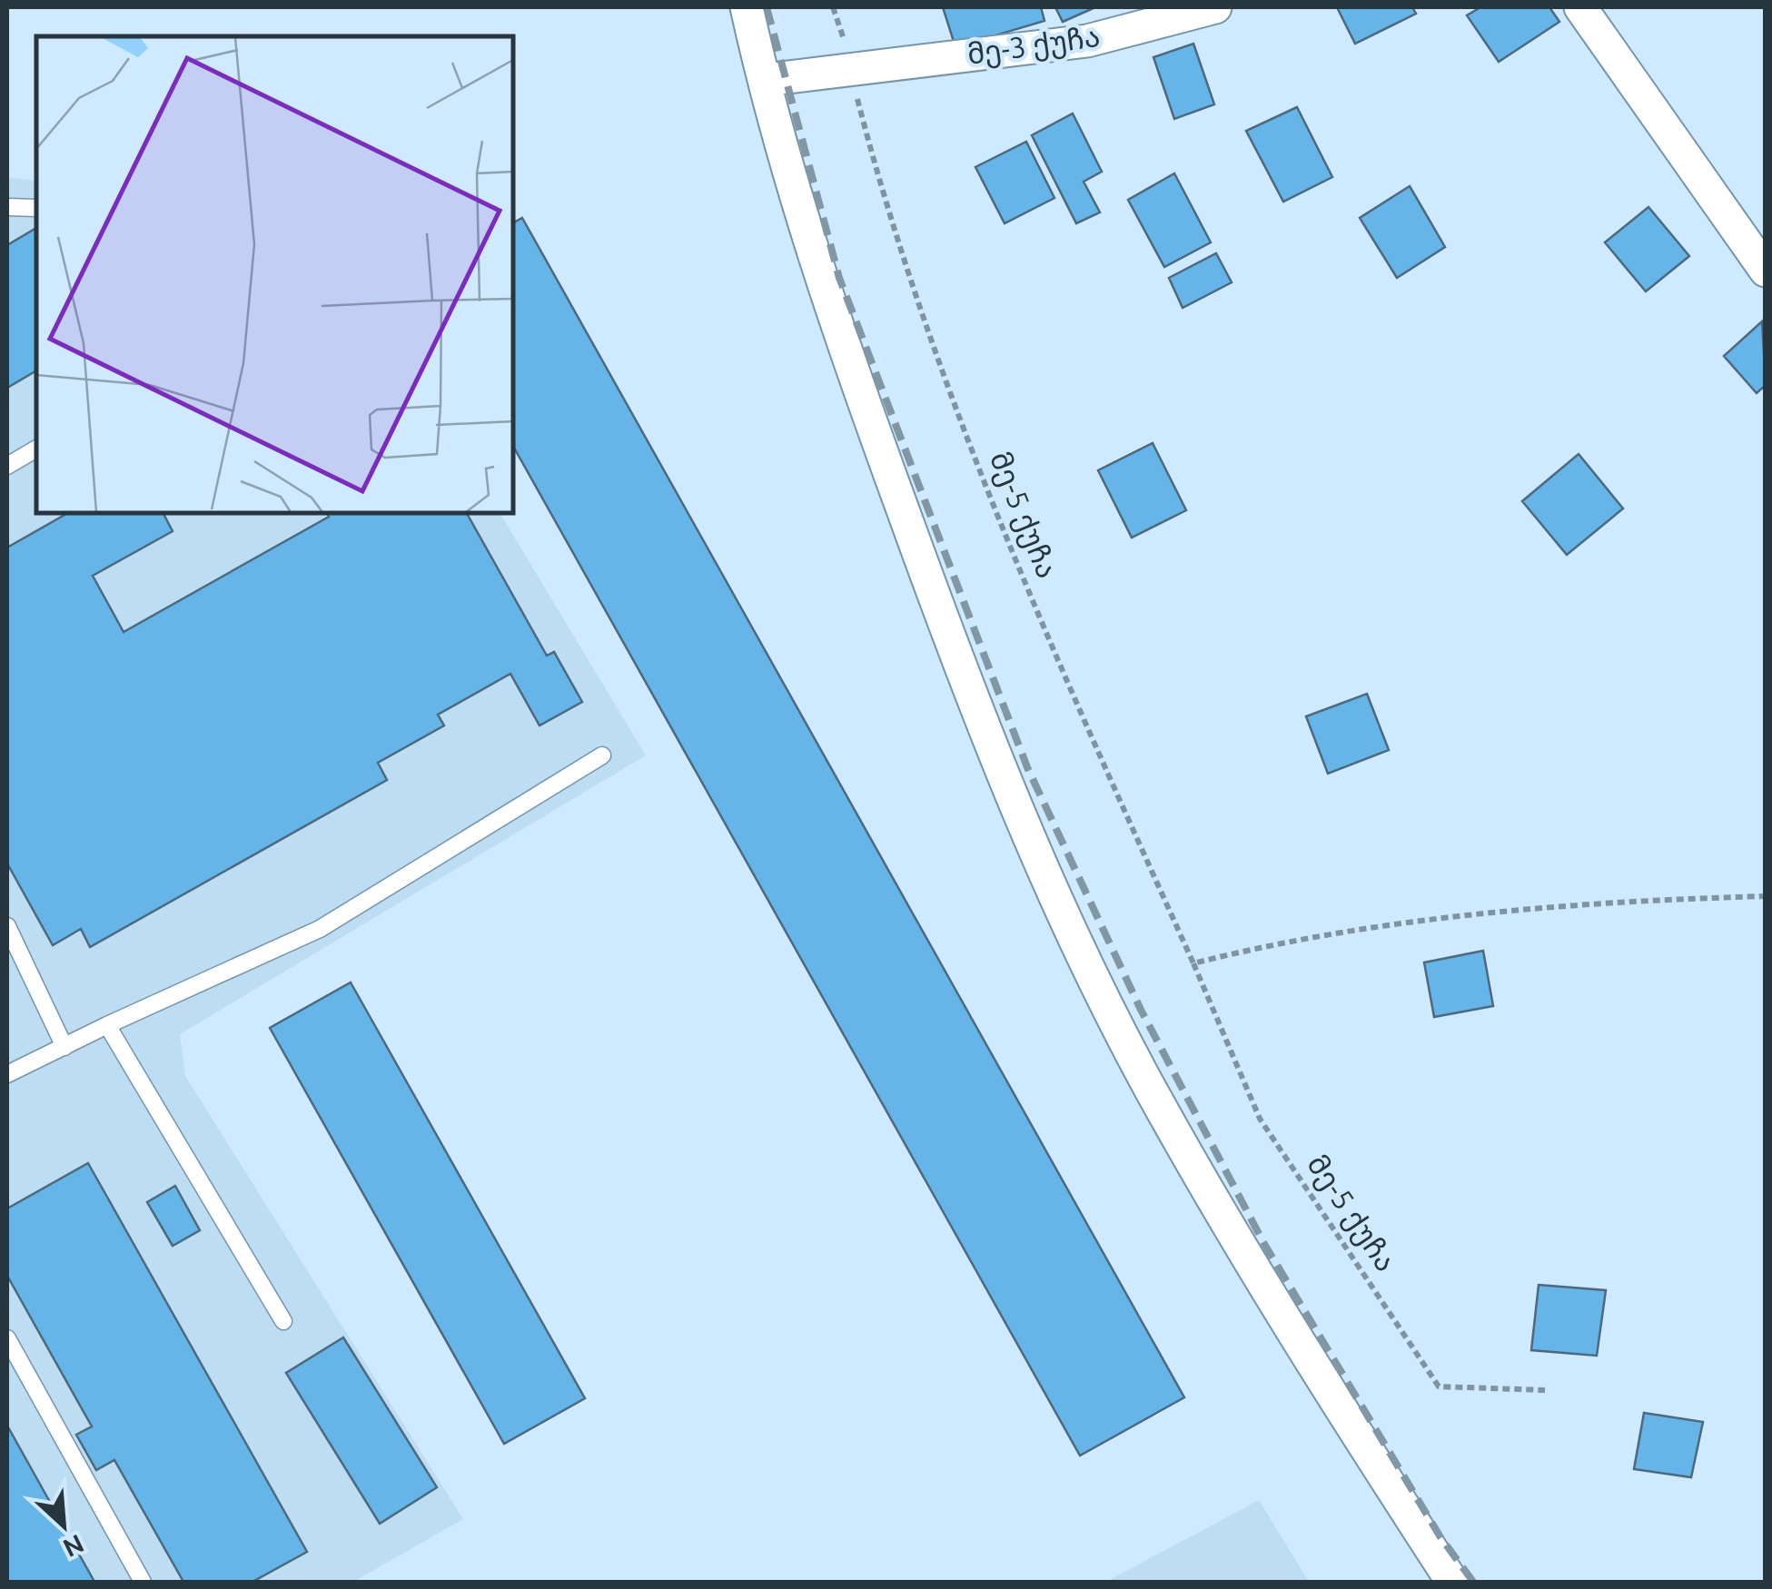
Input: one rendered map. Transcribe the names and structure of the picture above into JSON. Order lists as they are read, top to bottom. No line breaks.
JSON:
{"streets":{"street":["მე-3 ქუჩა"],"path":["მე-5 ქუჩა"]},"crossings":[["მე-3 ქუჩა","მე-5 ქუჩა"]],"north":"bottom right"}
